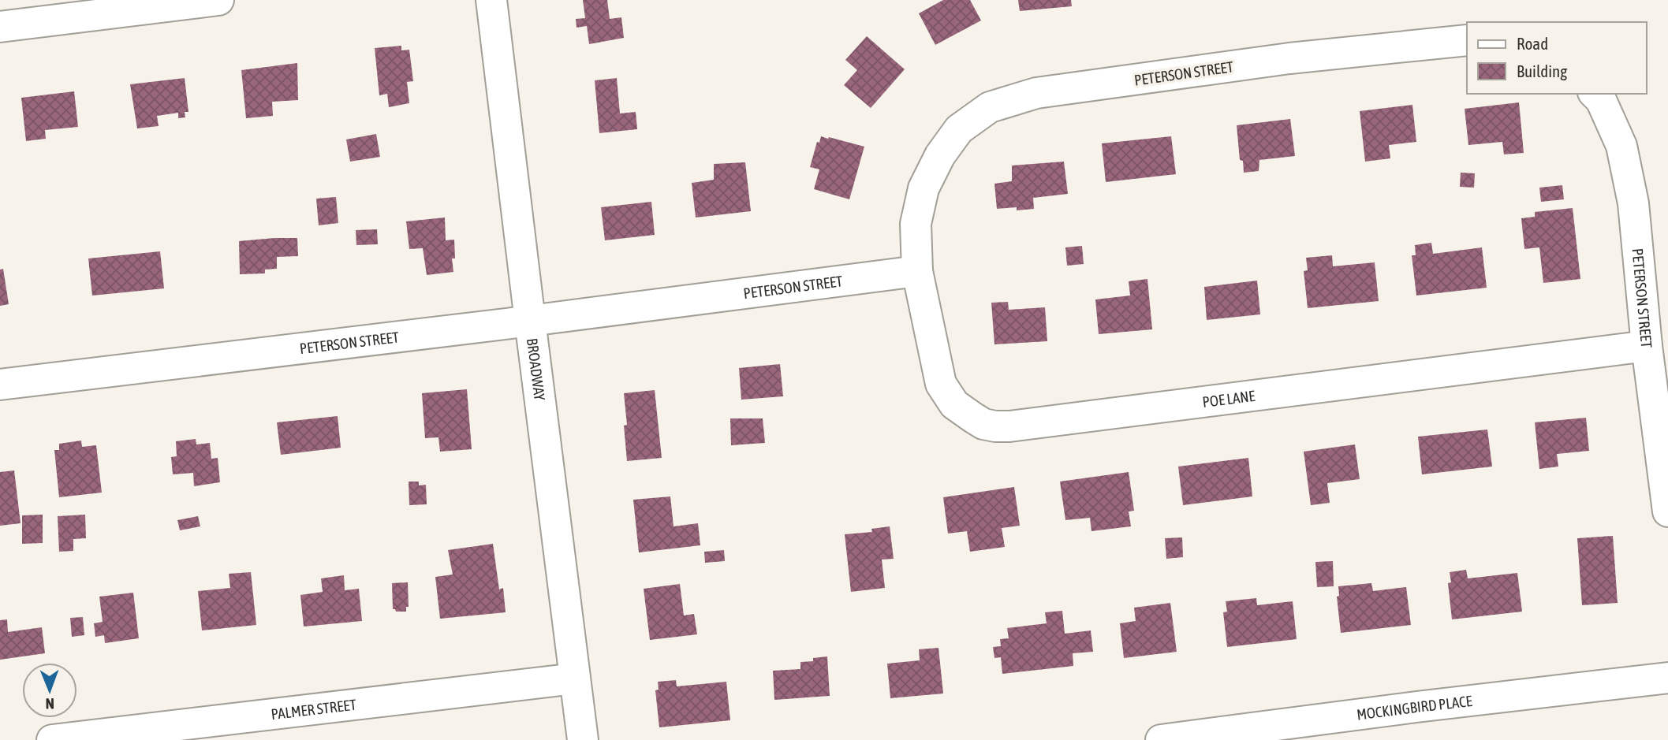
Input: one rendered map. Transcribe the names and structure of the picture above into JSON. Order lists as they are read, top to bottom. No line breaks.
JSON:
{"streets":{"street":["PETERSON STREET","BROADWAY","POE LANE","MOCKINGBIRD PLACE","PALMER STREET"]},"crossings":[["PETERSON STREET","BROADWAY"],["PETERSON STREET","POE LANE"],["BROADWAY","PALMER STREET"]],"legend":["Road","Building"],"north":"bottom"}
